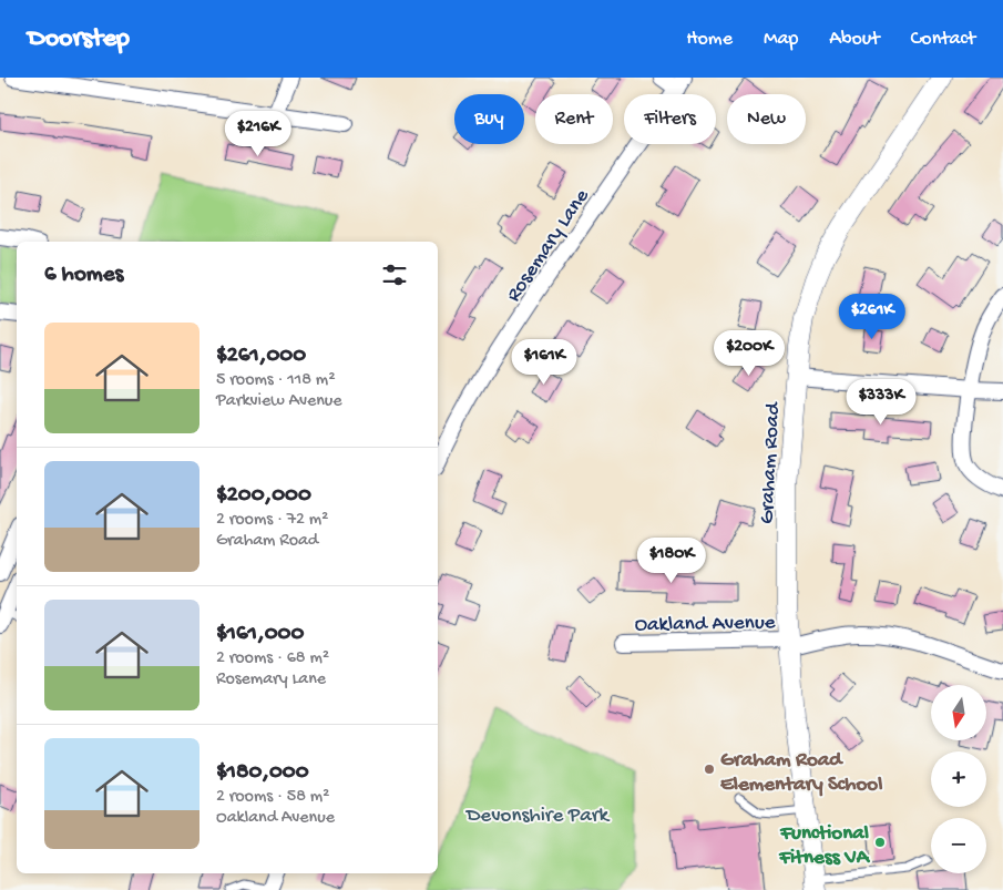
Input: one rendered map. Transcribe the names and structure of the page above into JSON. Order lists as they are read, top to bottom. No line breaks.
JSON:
{"streets":{"street":["Rosemary Lane","Graham Road","Oakland Avenue"]},"crossings":[["Graham Road","Oakland Avenue"]],"parks":["Devonshire Park"],"places":["Graham Road Elementary School","Functional Fitness VA"],"north":"bottom","page":{"header":"Doorstep","nav":["Home","Map","About","Contact"],"chip":["Buy","Rent","Filters","New"],"price":["$216K","$261K","$200K","$161K","$333K","$180K"],"heading":"6 homes","list":[{"name":"$261,000","note":"5 rooms · 118 m² · Parkview Avenue"},{"name":"$200,000","note":"2 rooms · 72 m² · Graham Road"},{"name":"$161,000","note":"2 rooms · 68 m² · Rosemary Lane"},{"name":"$180,000","note":"2 rooms · 58 m² · Oakland Avenue"}],"map_buttons":["+","−"]}}
